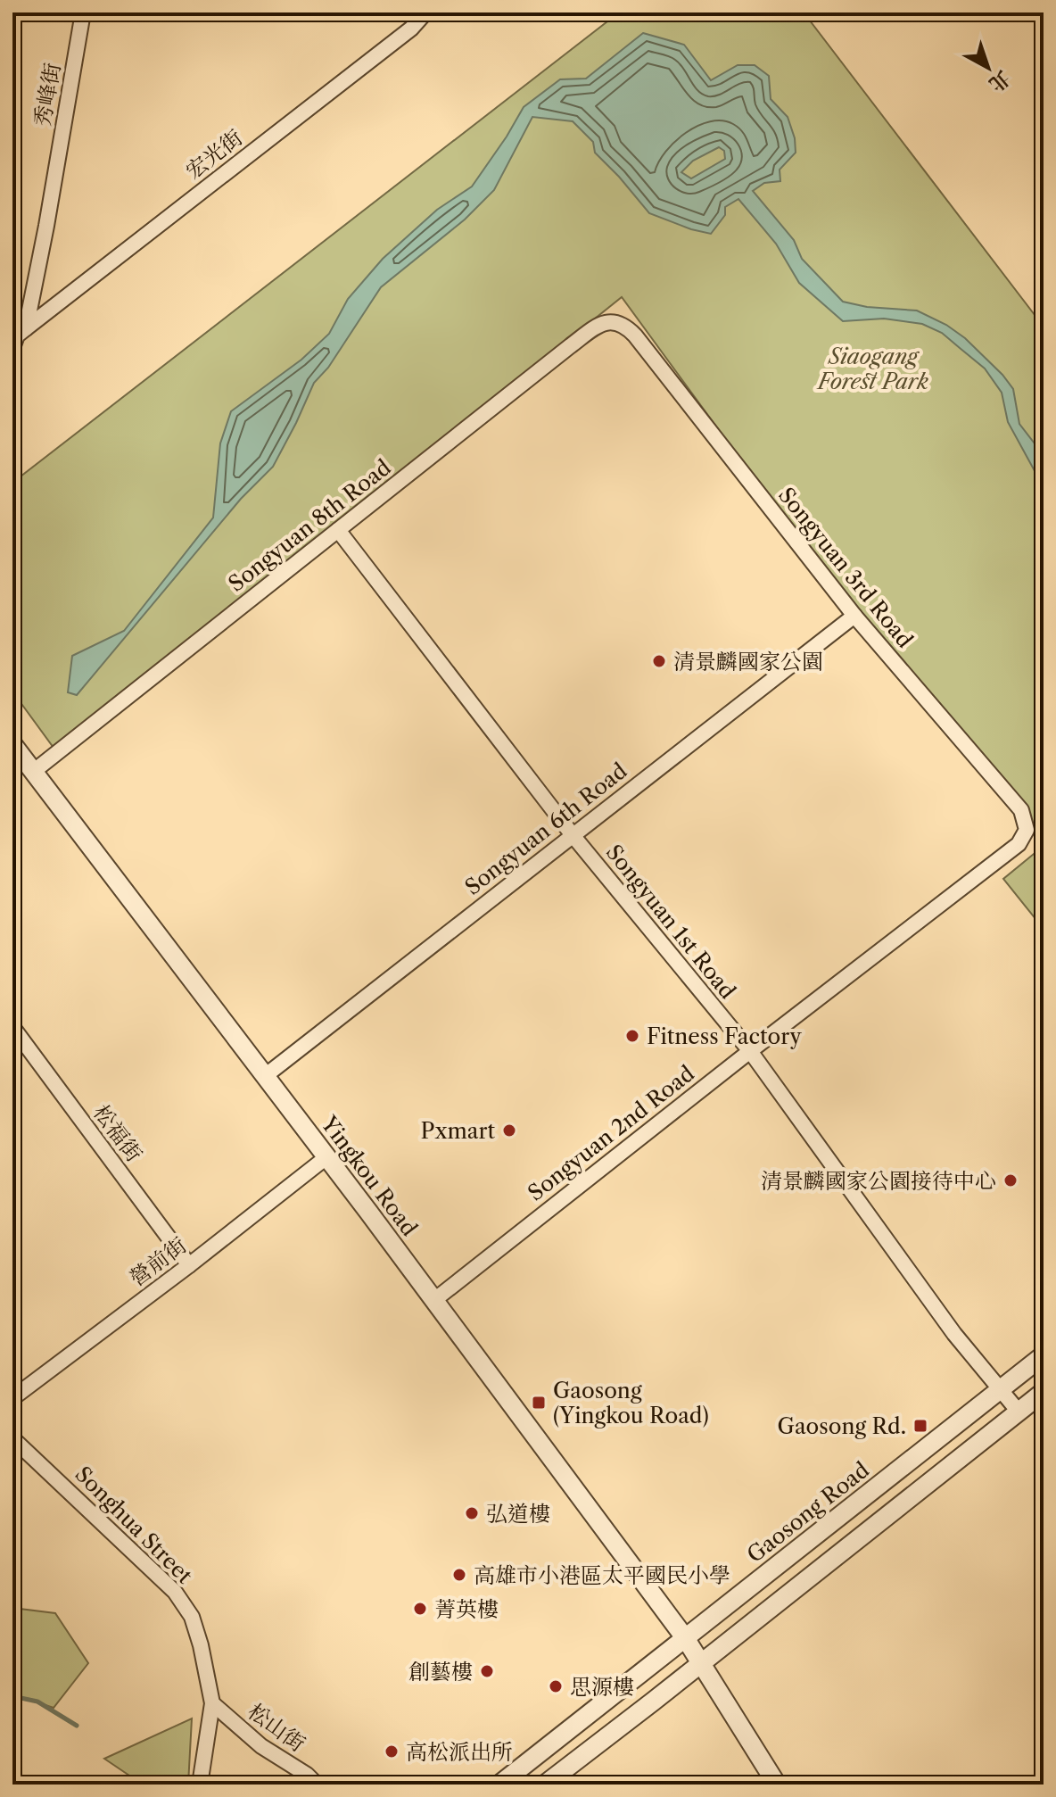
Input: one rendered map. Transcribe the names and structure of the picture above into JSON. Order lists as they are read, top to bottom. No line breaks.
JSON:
{"streets":{"street":["秀峰街","宏光街","Songyuan 8th Road","Songyuan 3rd Road","Songyuan 6th Road","Songyuan 1st Road","松福街","Songyuan 2nd Road","Yingkou Road","營前街","Gaosong Road","Songhua Street","松山街"]},"crossings":[["秀峰街","宏光街"],["Songyuan 8th Road","Songyuan 3rd Road"],["Songyuan 8th Road","Songyuan 1st Road"],["Songyuan 8th Road","Yingkou Road"],["Songyuan 3rd Road","Songyuan 6th Road"],["Songyuan 3rd Road","Songyuan 2nd Road"],["Songyuan 6th Road","Songyuan 1st Road"],["Songyuan 6th Road","Yingkou Road"],["Songyuan 1st Road","Songyuan 2nd Road"],["Songyuan 1st Road","Gaosong Road"],["松福街","營前街"],["Songyuan 2nd Road","Yingkou Road"],["Yingkou Road","營前街"],["Yingkou Road","Gaosong Road"],["Songhua Street","松山街"]],"parks":["Siaogang Forest Park"],"places":{"other":["清景麟國家公園","Fitness Factory","Pxmart","清景麟國家公園接待中心","弘道樓","高雄市小港區太平國民小學","菁英樓","創藝樓","思源樓","高松派出所"],"transit":["Gaosong (Yingkou Road)","Gaosong Rd."]},"north":"bottom right"}
